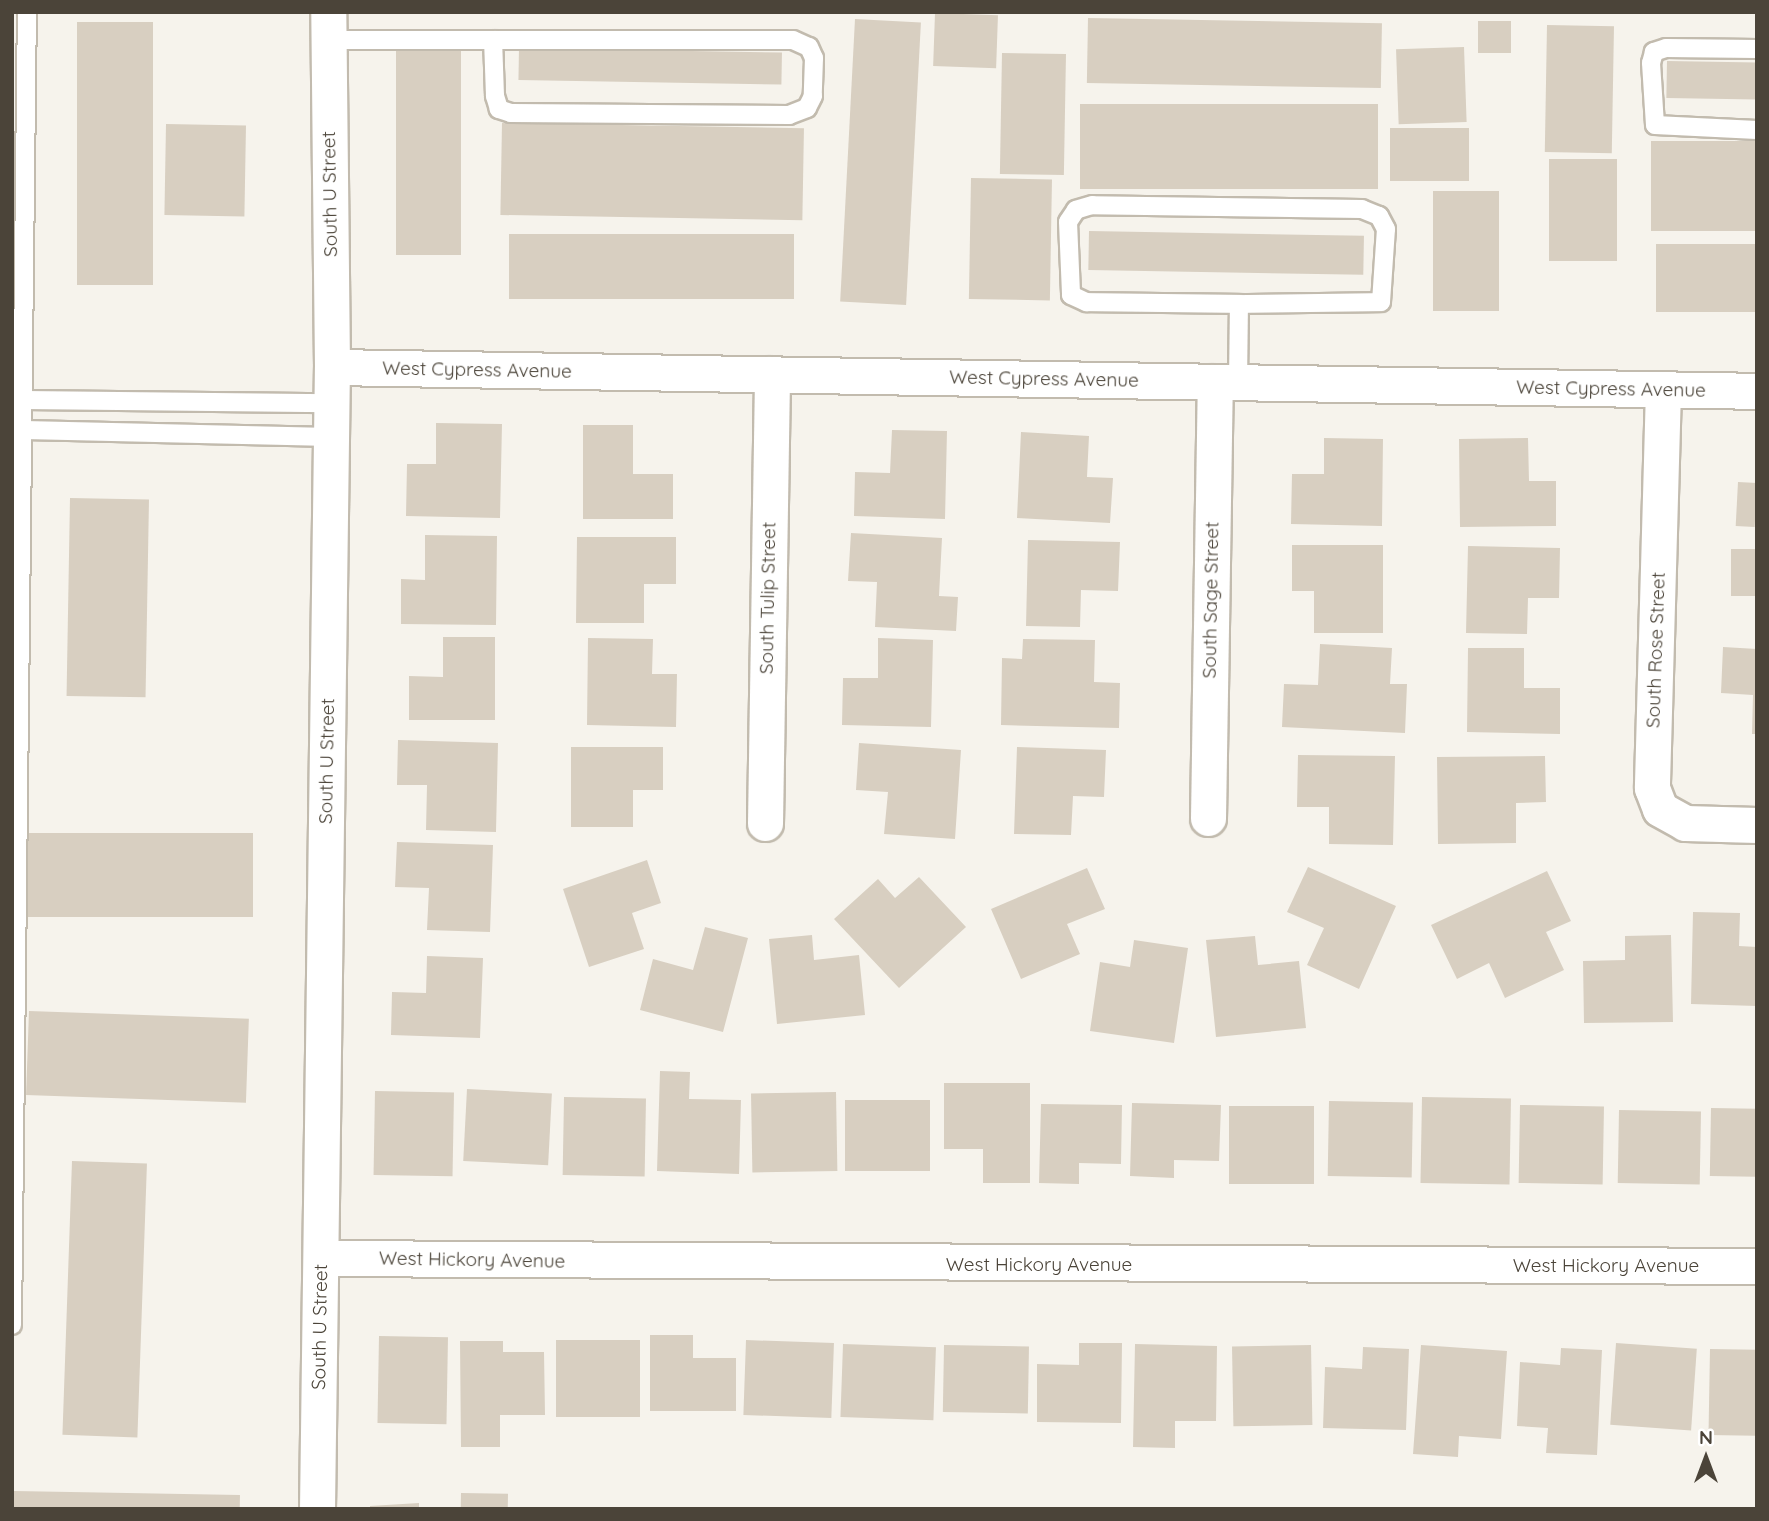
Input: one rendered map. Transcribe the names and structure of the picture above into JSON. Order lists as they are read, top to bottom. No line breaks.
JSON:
{"streets":{"street":["South U Street","West Cypress Avenue","South Tulip Street","South Sage Street","South Rose Street","West Hickory Avenue"]},"crossings":[["South U Street","West Cypress Avenue"],["South U Street","West Hickory Avenue"],["West Cypress Avenue","South Tulip Street"],["West Cypress Avenue","South Sage Street"],["West Cypress Avenue","South Rose Street"]],"north":"top"}
